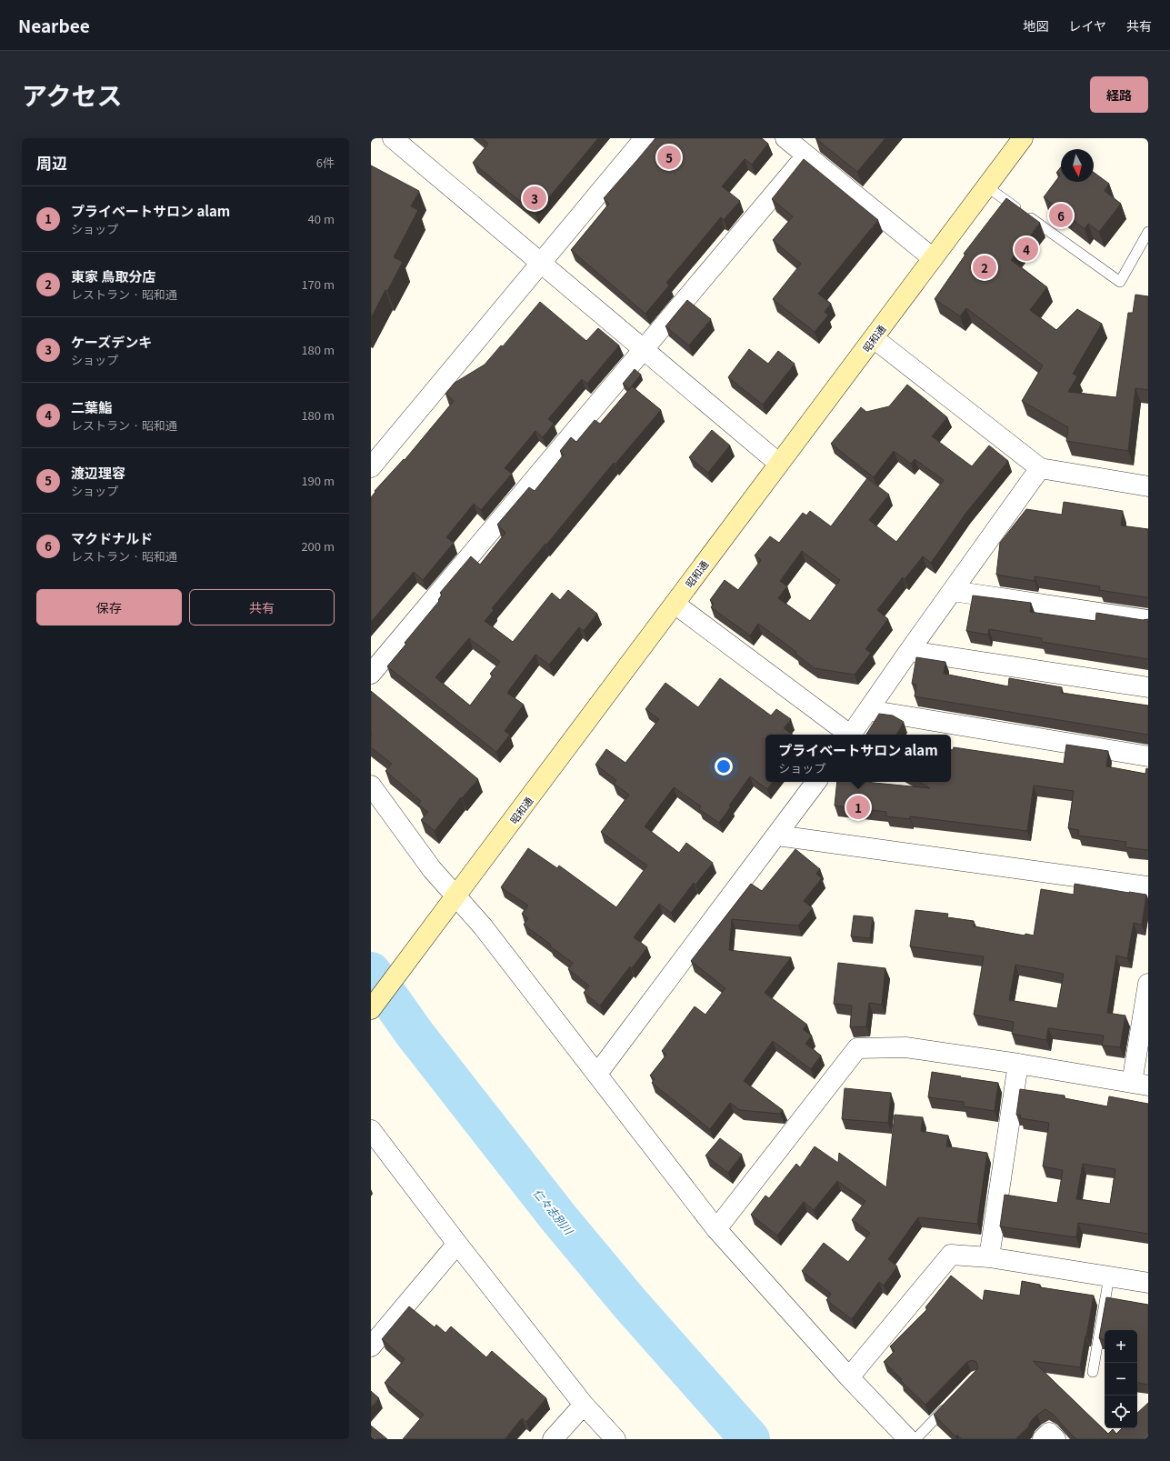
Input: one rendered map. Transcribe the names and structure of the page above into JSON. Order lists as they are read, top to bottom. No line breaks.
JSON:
{"streets":{"street":["昭和通"]},"water":["仁々志別川"],"north":"bottom","page":{"header":"Nearbee","nav":["地図","レイヤ","共有"],"title":"アクセス","buttons":["経路",["保存","共有"]],"heading":["周辺","6件"],"pins":["5","3","6","4","2","1"],"list":[{"mark":"1","name":"プライベートサロン alam","note":"ショップ","value":"40 m"},{"mark":"2","name":"東家 鳥取分店","note":"レストラン · 昭和通","value":"170 m"},{"mark":"3","name":"ケーズデンキ","note":"ショップ","value":"180 m"},{"mark":"4","name":"二葉鮨","note":"レストラン · 昭和通","value":"180 m"},{"mark":"5","name":"渡辺理容","note":"ショップ","value":"190 m"},{"mark":"6","name":"マクドナルド","note":"レストラン · 昭和通","value":"200 m"}],"popup":["プライベートサロン alam","ショップ"],"map_buttons":["+","−"]}}
